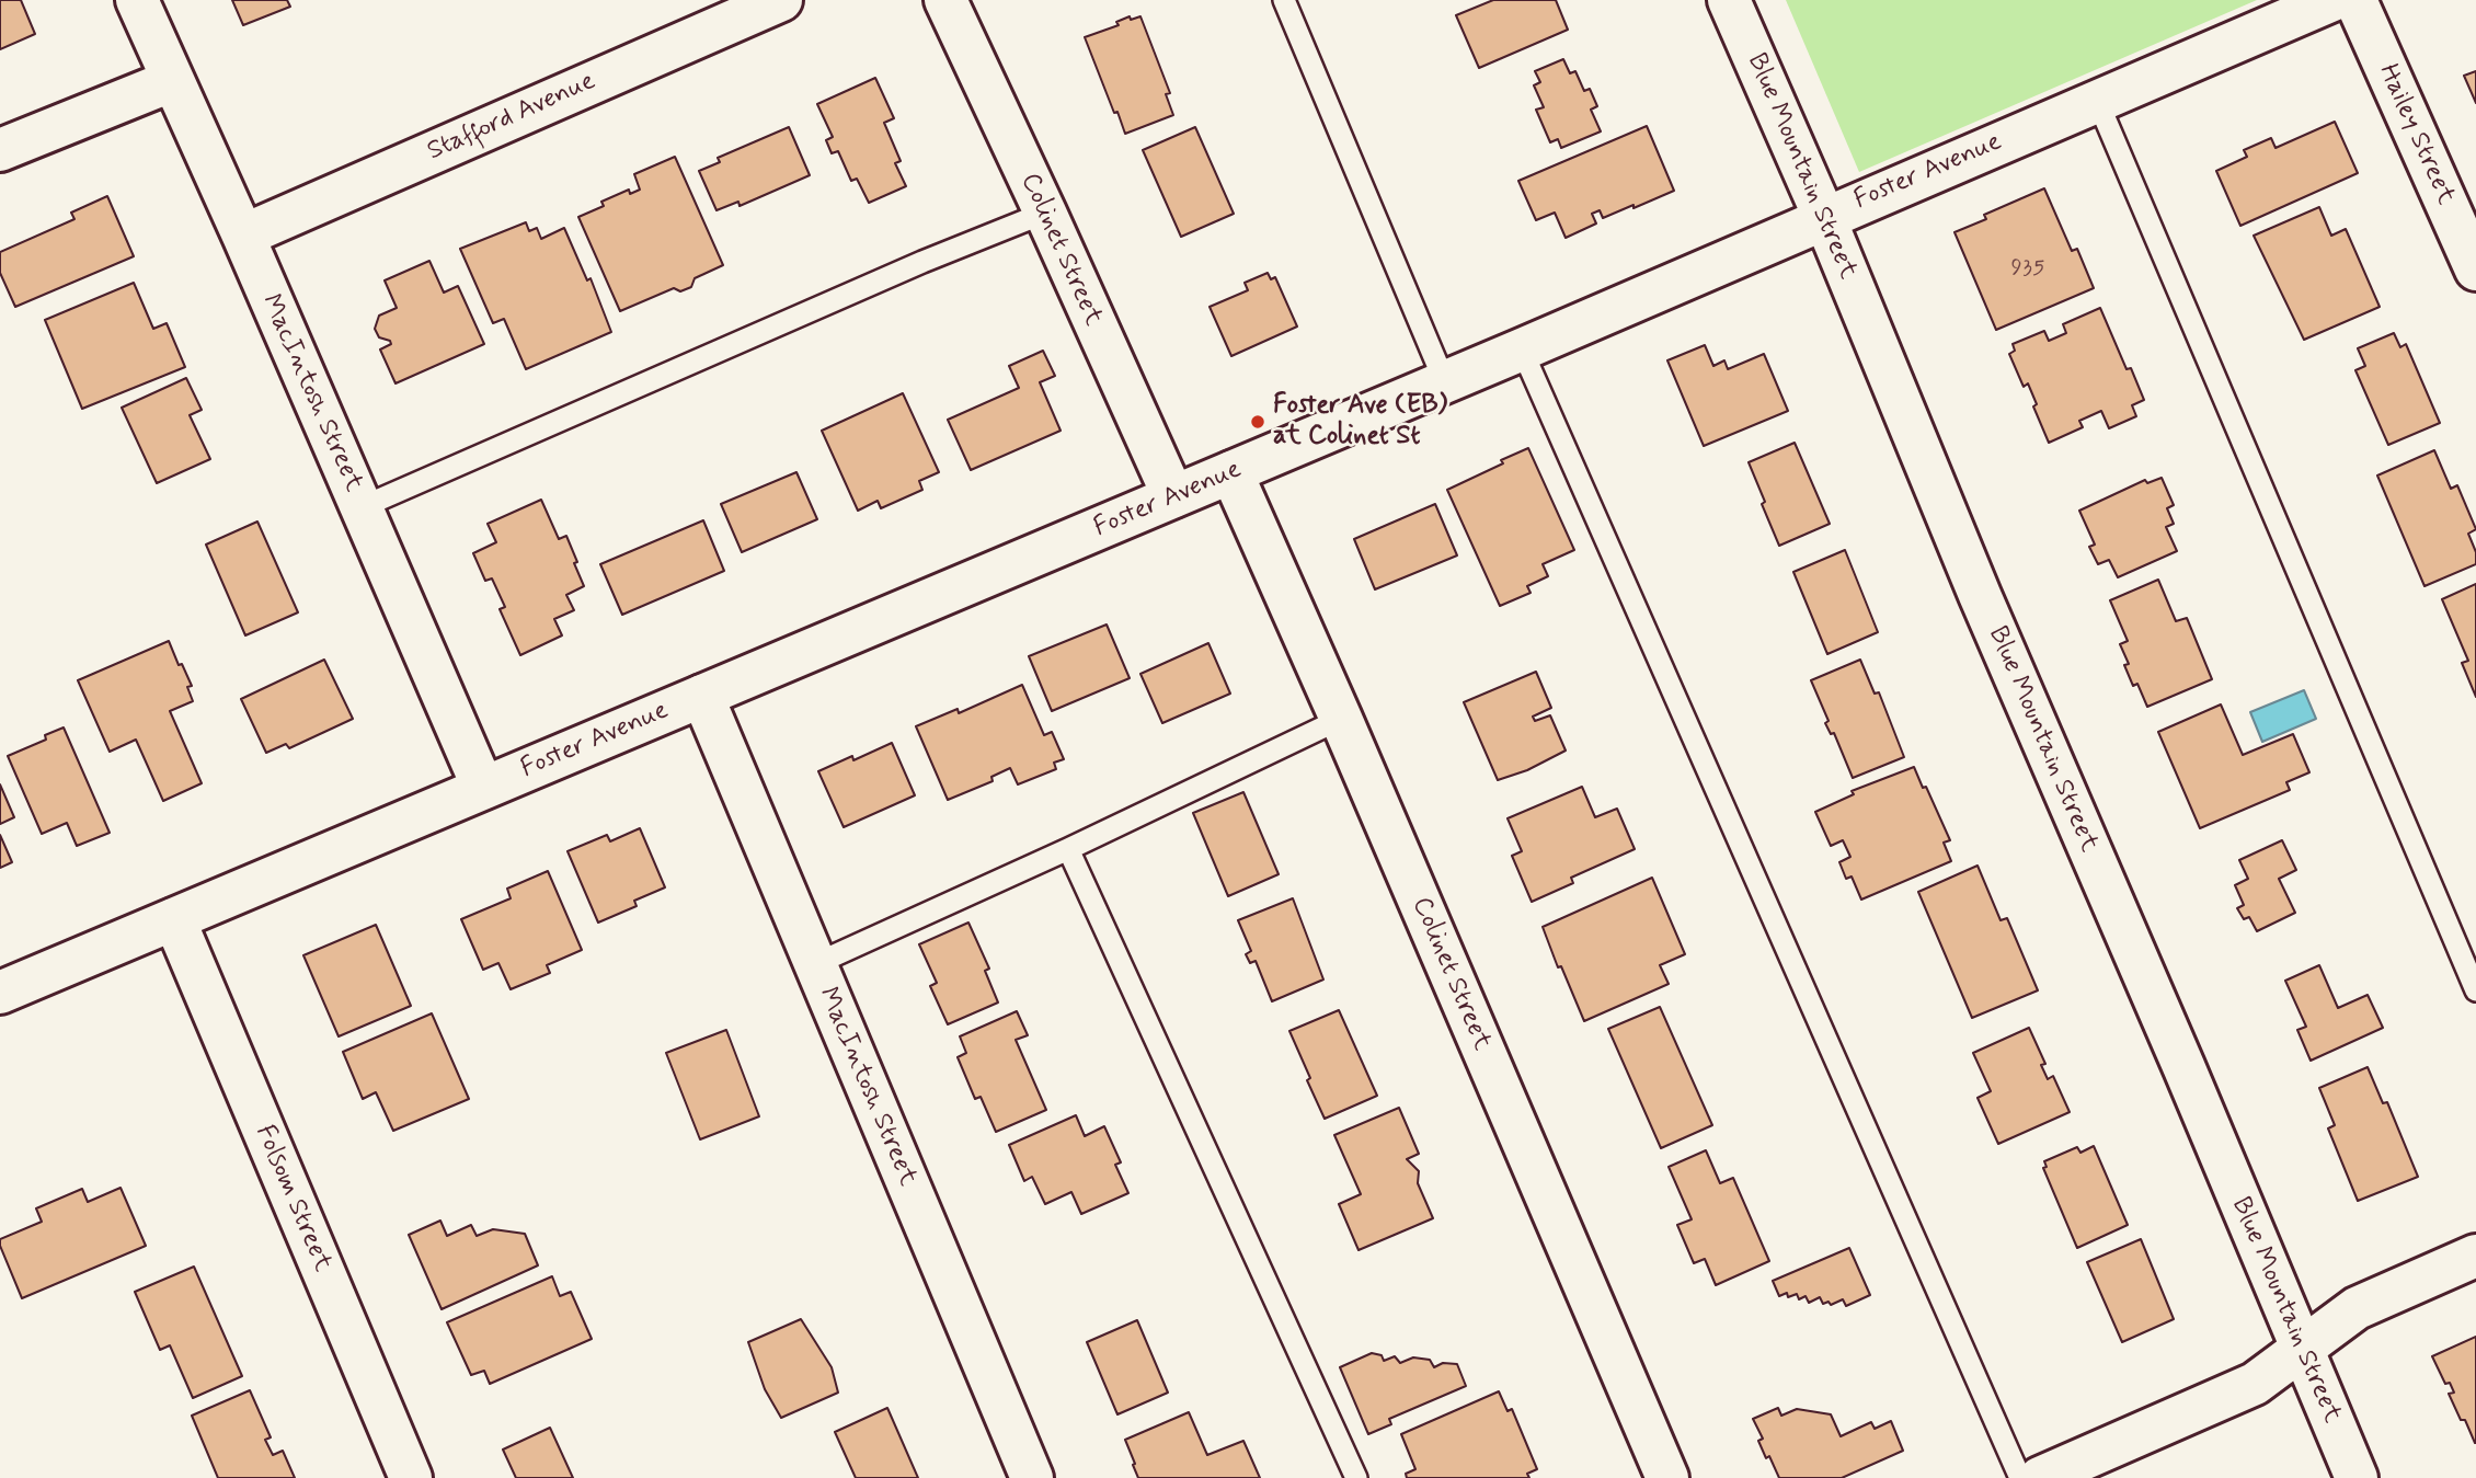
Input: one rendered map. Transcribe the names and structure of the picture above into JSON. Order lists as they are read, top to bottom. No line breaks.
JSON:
{"streets":{"street":["Stafford Avenue","Hailey Street","Blue Mountain Street","Foster Avenue","Colinet Street","MacIntosh Street","Folsom Street"]},"crossings":[["Stafford Avenue","MacIntosh Street"],["Blue Mountain Street","Foster Avenue"],["Foster Avenue","Colinet Street"],["Foster Avenue","MacIntosh Street"],["Foster Avenue","Folsom Street"]],"places":["Foster Ave (EB) at Colinet St"],"house_numbers":["935"]}
